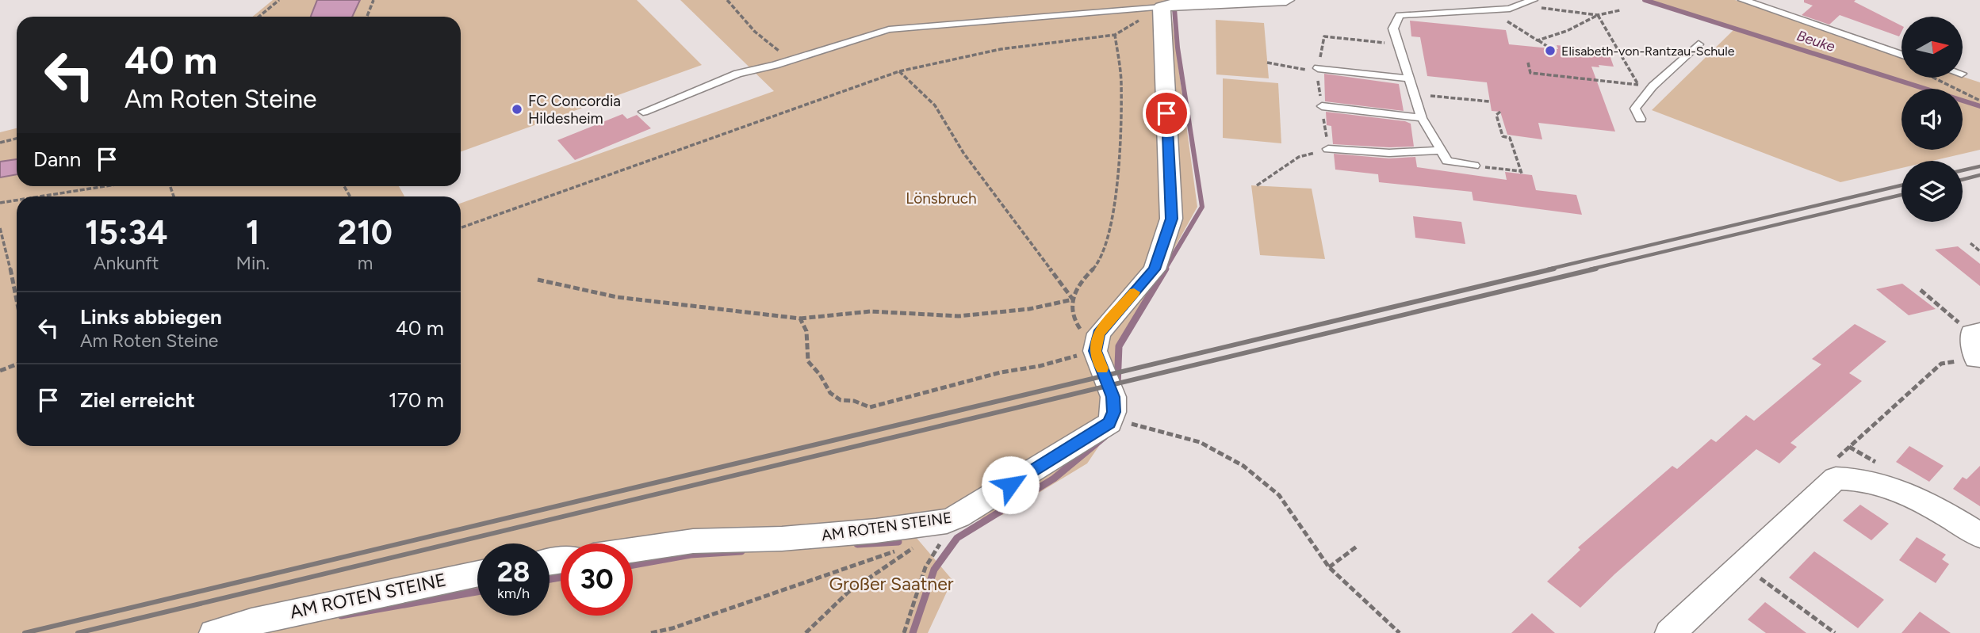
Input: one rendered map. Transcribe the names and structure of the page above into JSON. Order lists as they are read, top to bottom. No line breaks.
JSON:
{"streets":{"street":["AM ROTEN STEINE"]},"water":["Beuke"],"parks":["Lönsbruch","Großer Saatner"],"places":["Elisabeth-von-Rantzau-Schule","FC Concordia Hildesheim"],"north":"right","page":{"turn":["40 m","Am Roten Steine"],"then":"Dann","eta":["15:34","Ankunft","1","Min.","210","m"],"list":[{"name":"Links abbiegen","note":"Am Roten Steine","value":"40 m"},{"name":"Ziel erreicht","value":"170 m"}],"speed":"28 km/h","limit":"30"}}
